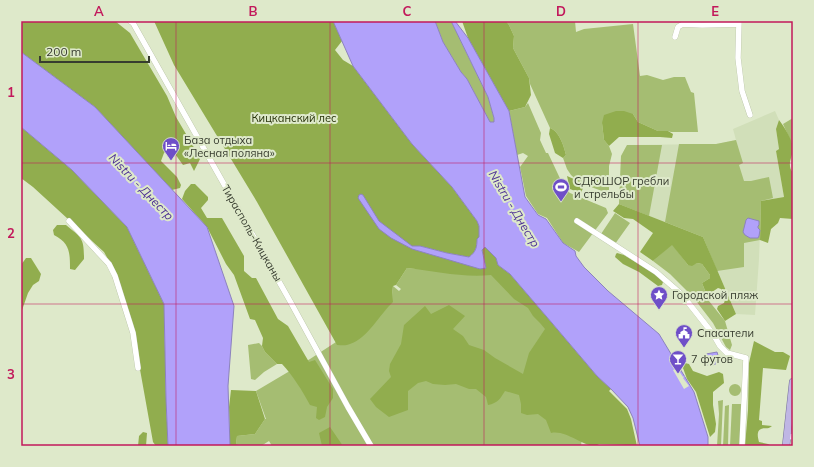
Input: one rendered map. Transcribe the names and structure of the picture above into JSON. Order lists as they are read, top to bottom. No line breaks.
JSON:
{"streets":{"street":["Тирасполь-Кицканы"]},"water":["Nistru - Днестр"],"parks":["Кицканский лес"],"places":{"hotel":["База отдыха «Лесная поляна»"],"sports":["СДЮШОР гребли и стрельбы"],"place":["Городской пляж"],"public building":["Спасатели"],"bar":["7 футов"]},"scale_bar":"200 m","grid":{"columns":["A","B","C","D","E"],"rows":["1","2","3"]}}
